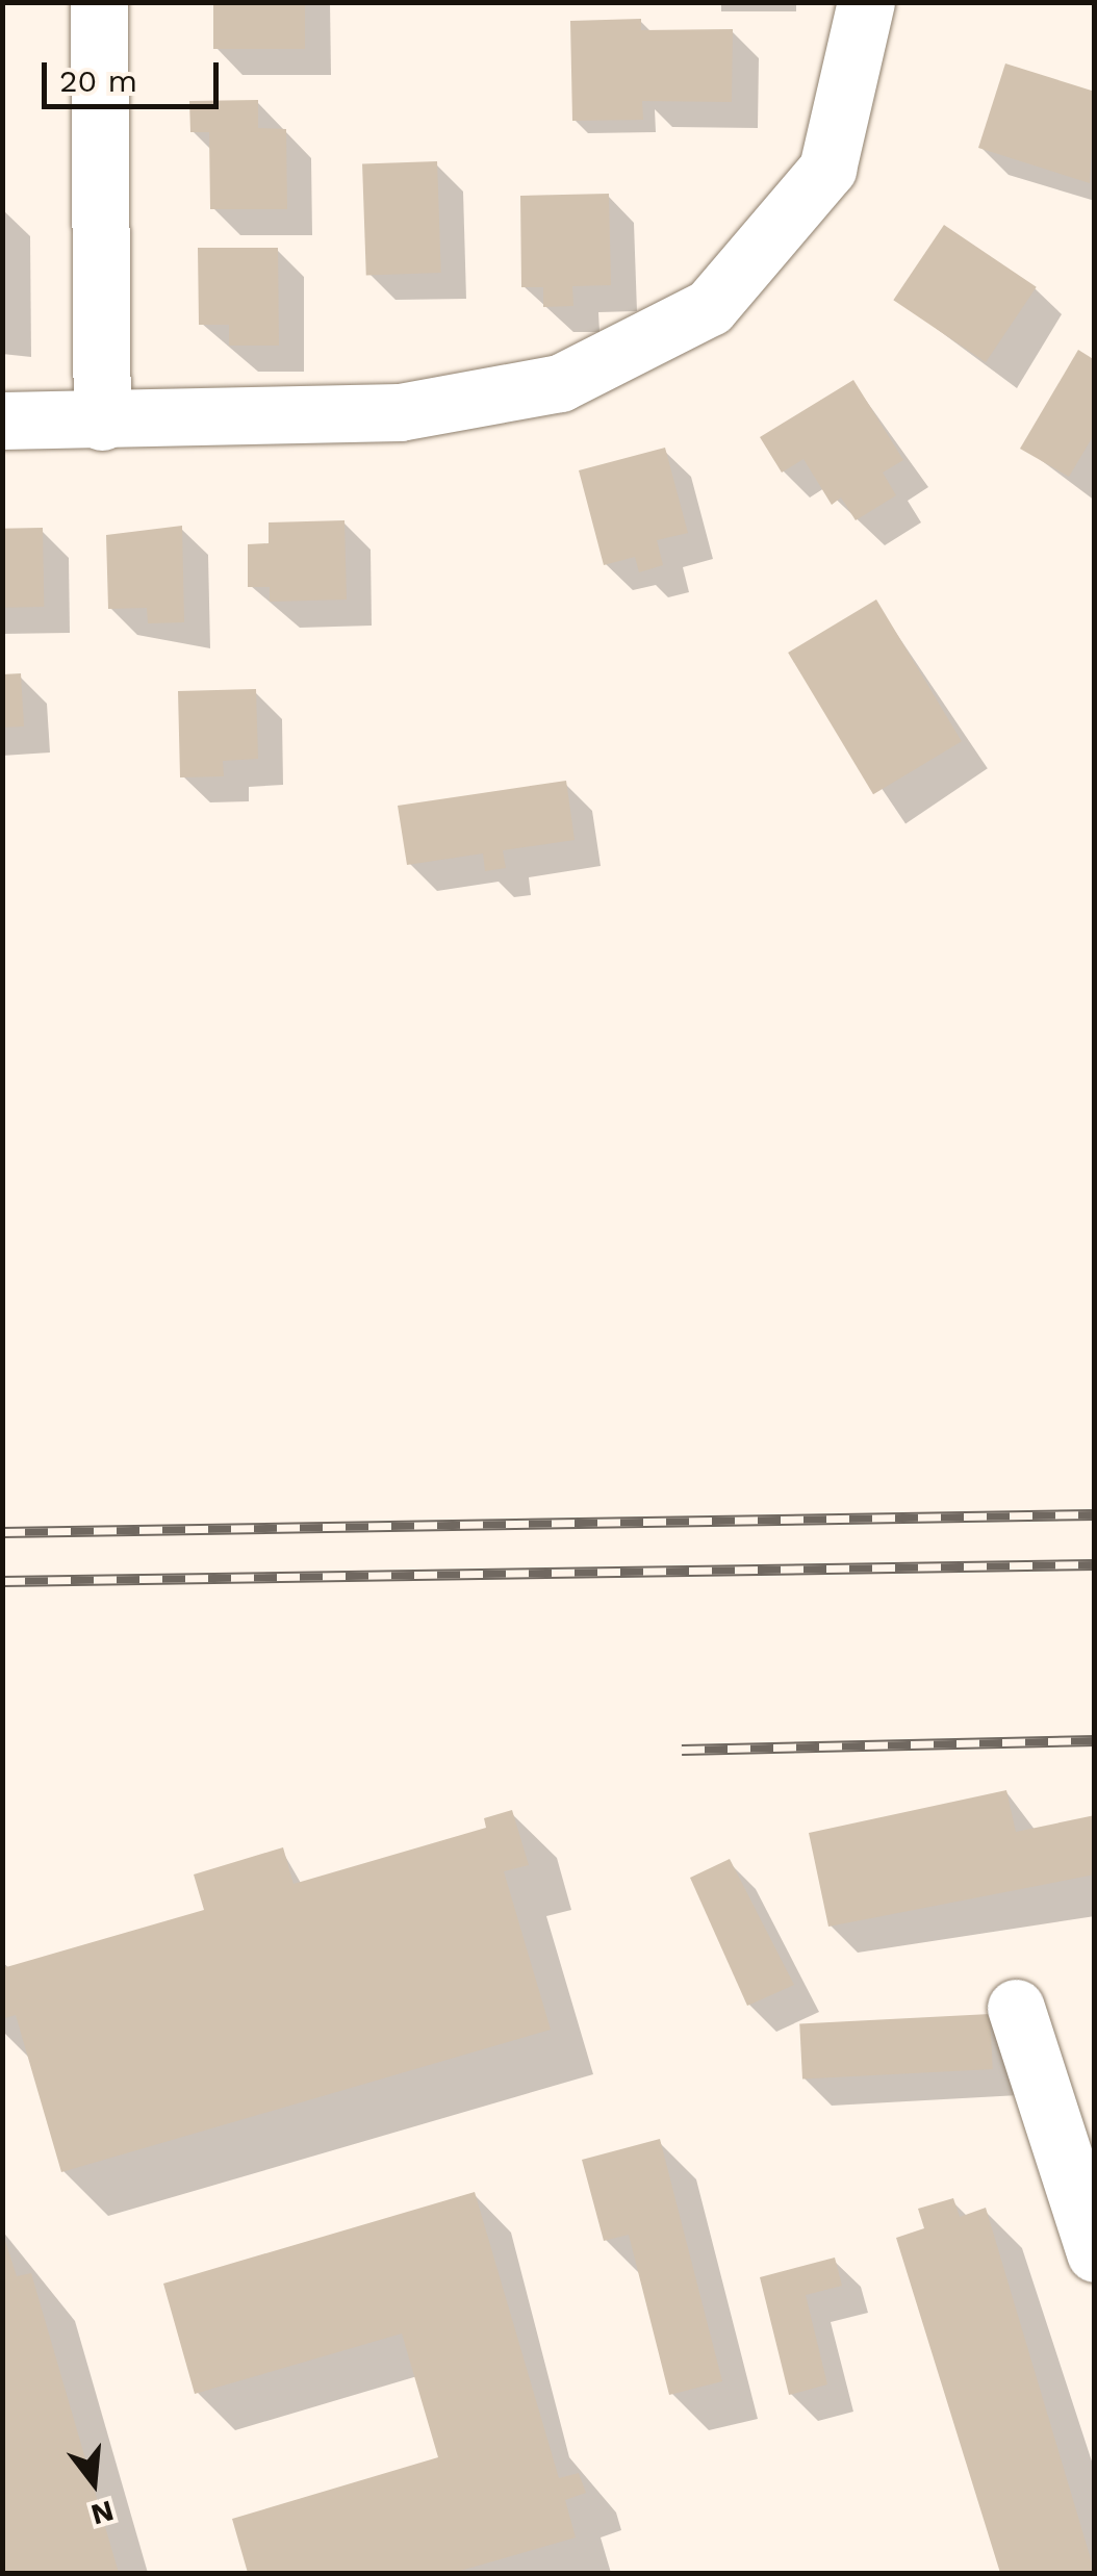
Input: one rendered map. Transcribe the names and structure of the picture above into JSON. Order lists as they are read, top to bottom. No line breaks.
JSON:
{"scale_bar":"20 m","north":"bottom"}
